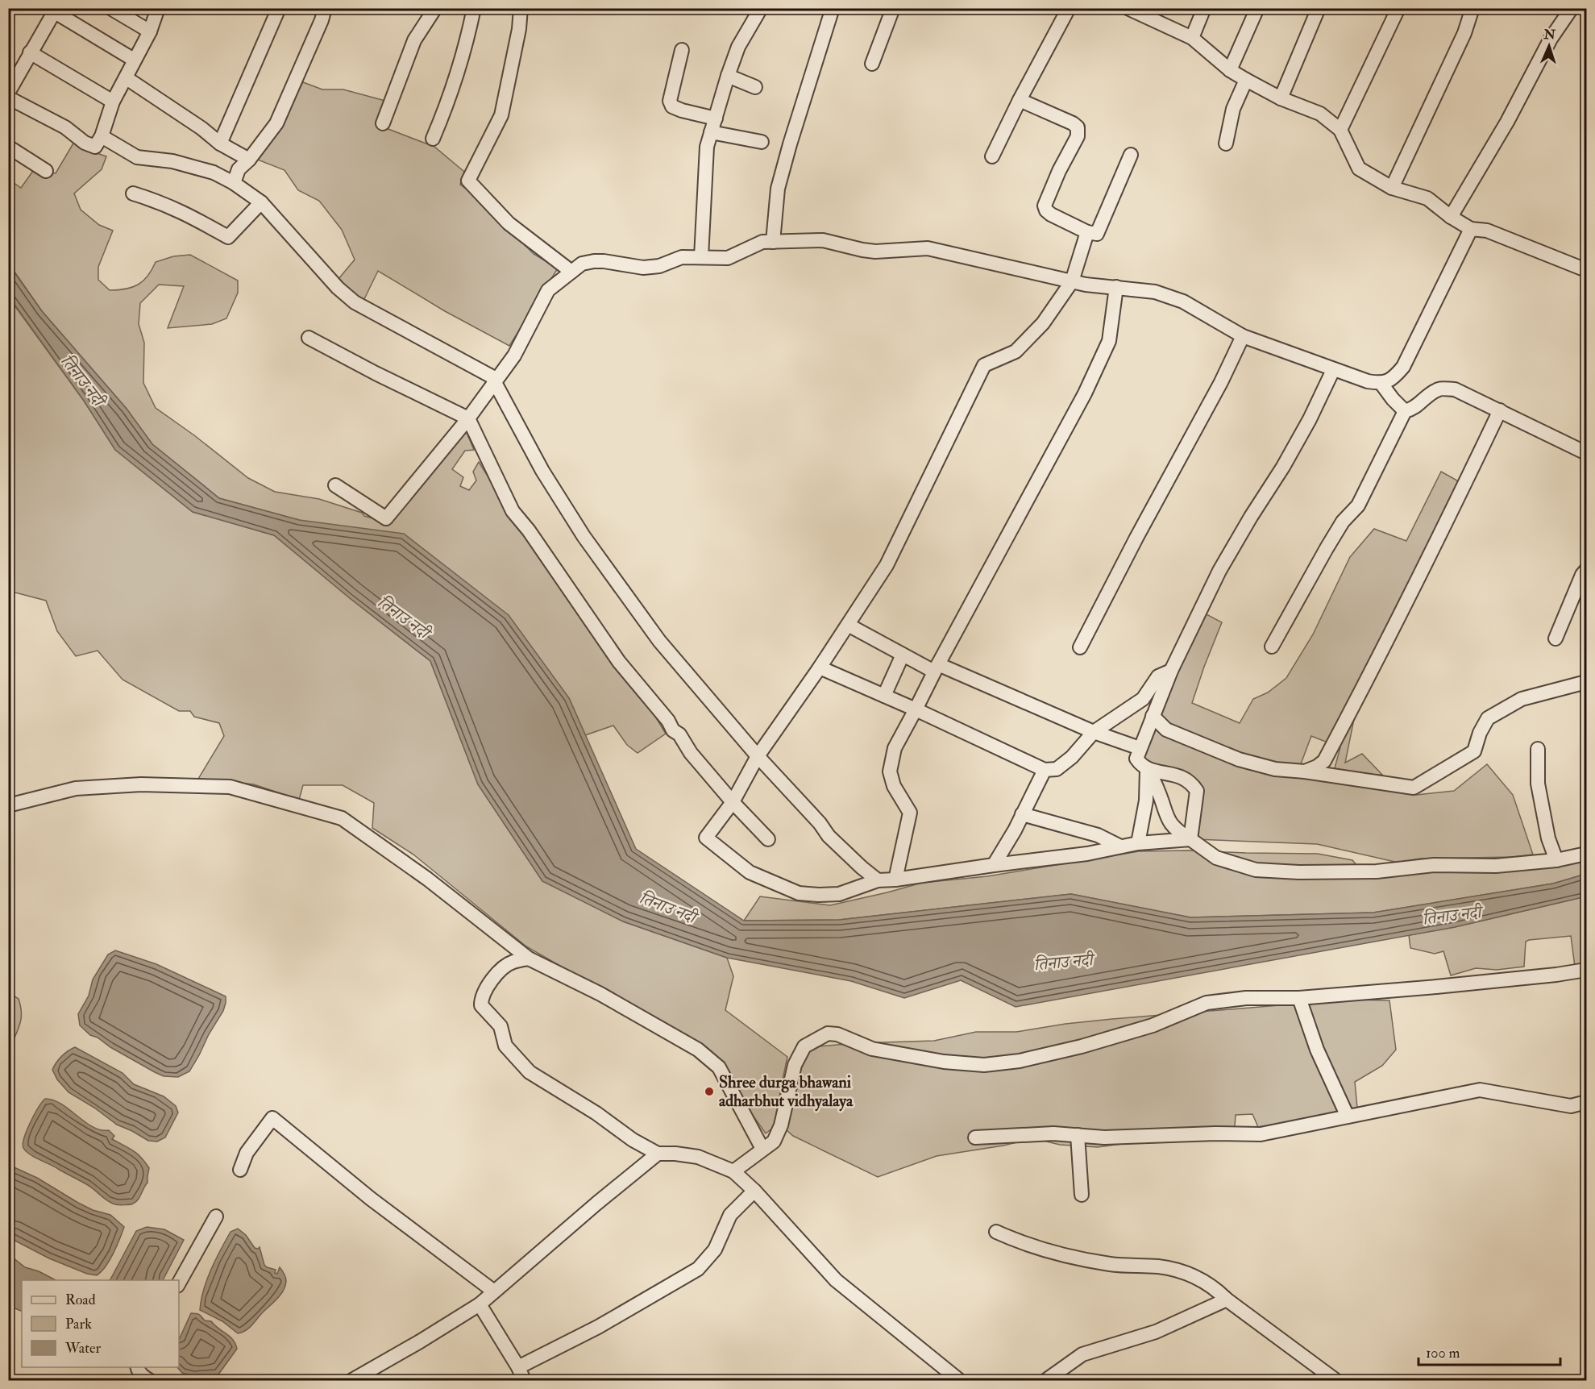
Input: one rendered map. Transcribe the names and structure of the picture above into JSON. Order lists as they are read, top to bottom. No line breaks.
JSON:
{"water":["तिनाउ नदी"],"places":["Shree durga bhawani adharbhut vidhyalaya"],"legend":["Road","Park","Water"],"scale_bar":"100 m","north":"top"}
